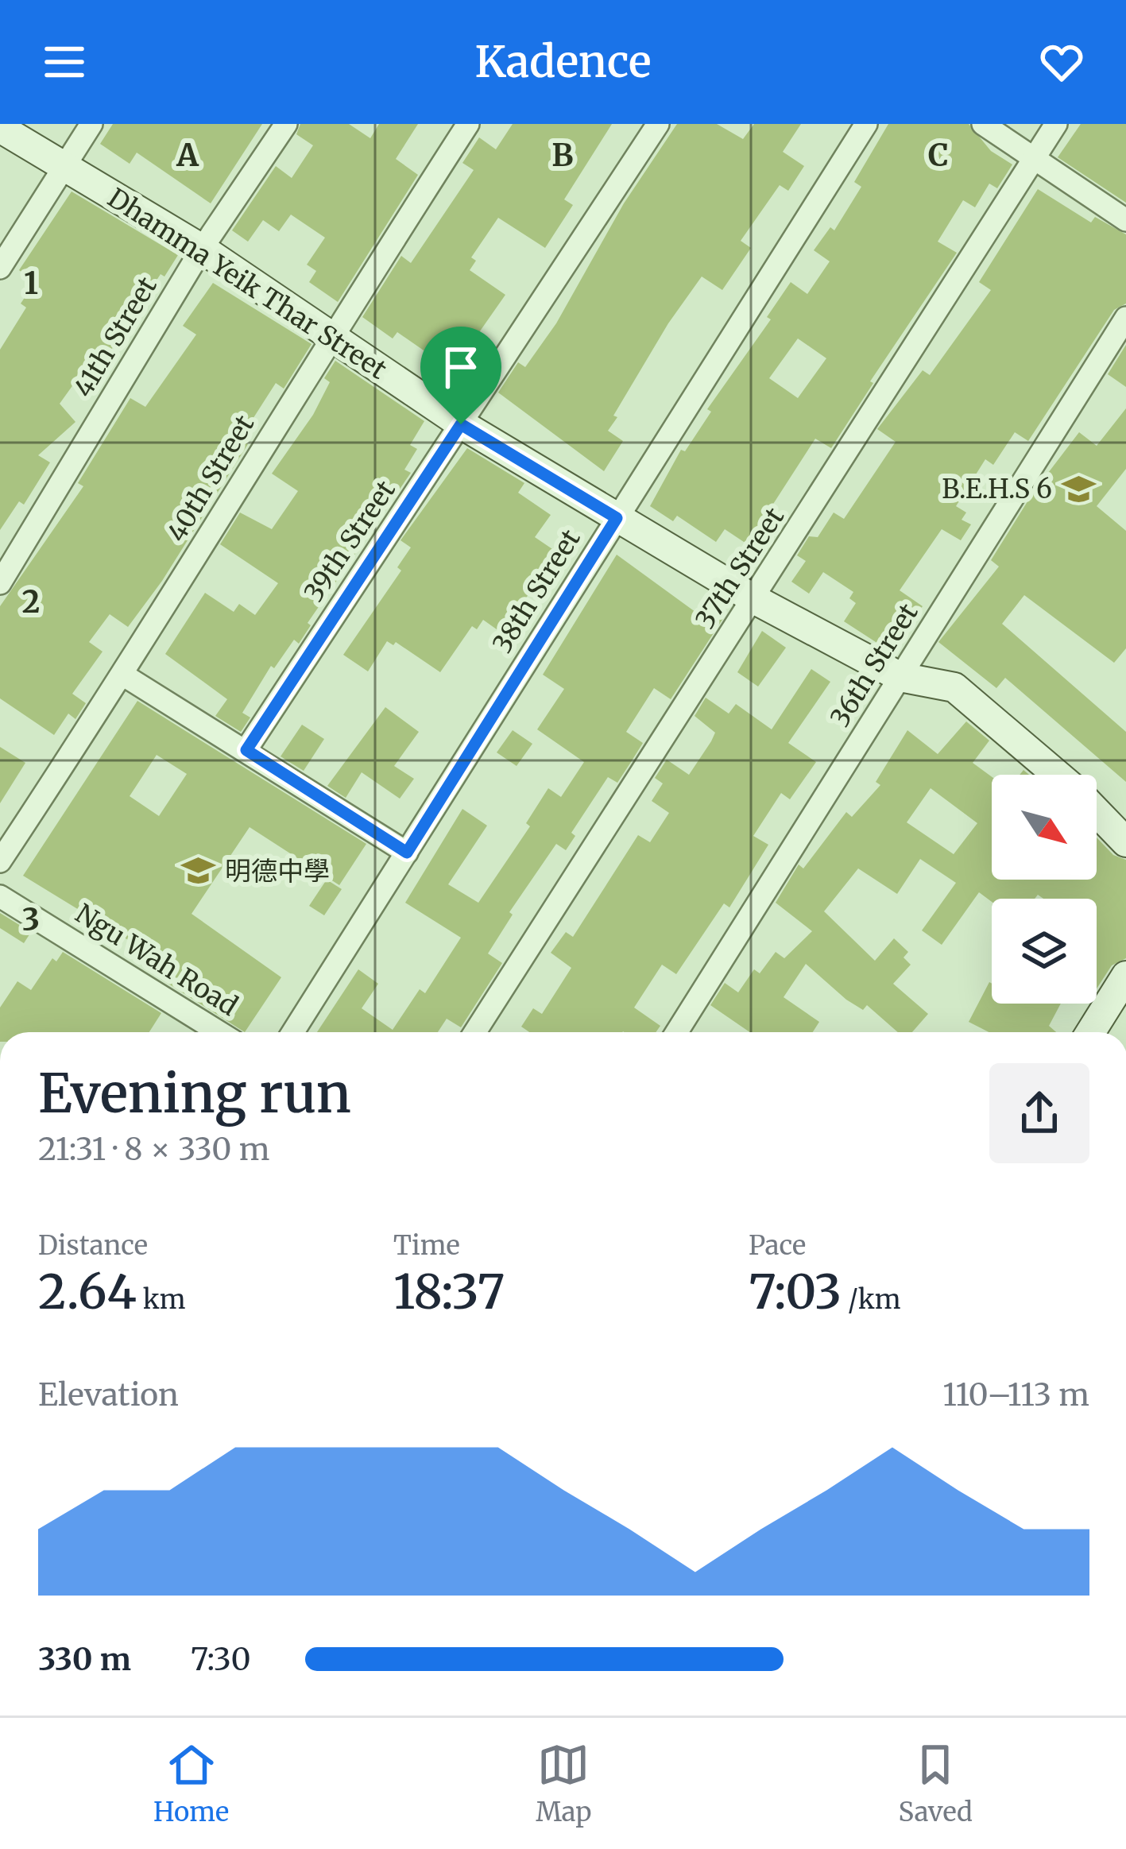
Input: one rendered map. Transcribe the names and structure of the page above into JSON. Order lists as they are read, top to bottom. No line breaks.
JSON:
{"streets":{"main road":["Dhamma Yeik Thar Street"],"street":["41th Street","40th Street","39th Street","37th Street","38th Street","36th Street","Ngu Wah Road"]},"crossings":[["Dhamma Yeik Thar Street","41th Street"],["Dhamma Yeik Thar Street","40th Street"],["Dhamma Yeik Thar Street","39th Street"],["Dhamma Yeik Thar Street","37th Street"],["Dhamma Yeik Thar Street","38th Street"],["Dhamma Yeik Thar Street","36th Street"]],"places":{"school or university":["B.E.H.S 6","明德中學"]},"north":"bottom right","page":{"header":"Kadence","heading":["Evening run","21:31 · 8 × 330 m"],"stats":[["Distance","2.64 km"],["Time","18:37"],["Pace","7:03 /km"]],"chart":["Elevation","110–113 m"],"list":[{"name":"330 m","note":"7:30"}],"tabs":["Home","Map","Saved"]},"grid":{"columns":["A","B","C"],"rows":["1","2","3"]}}
